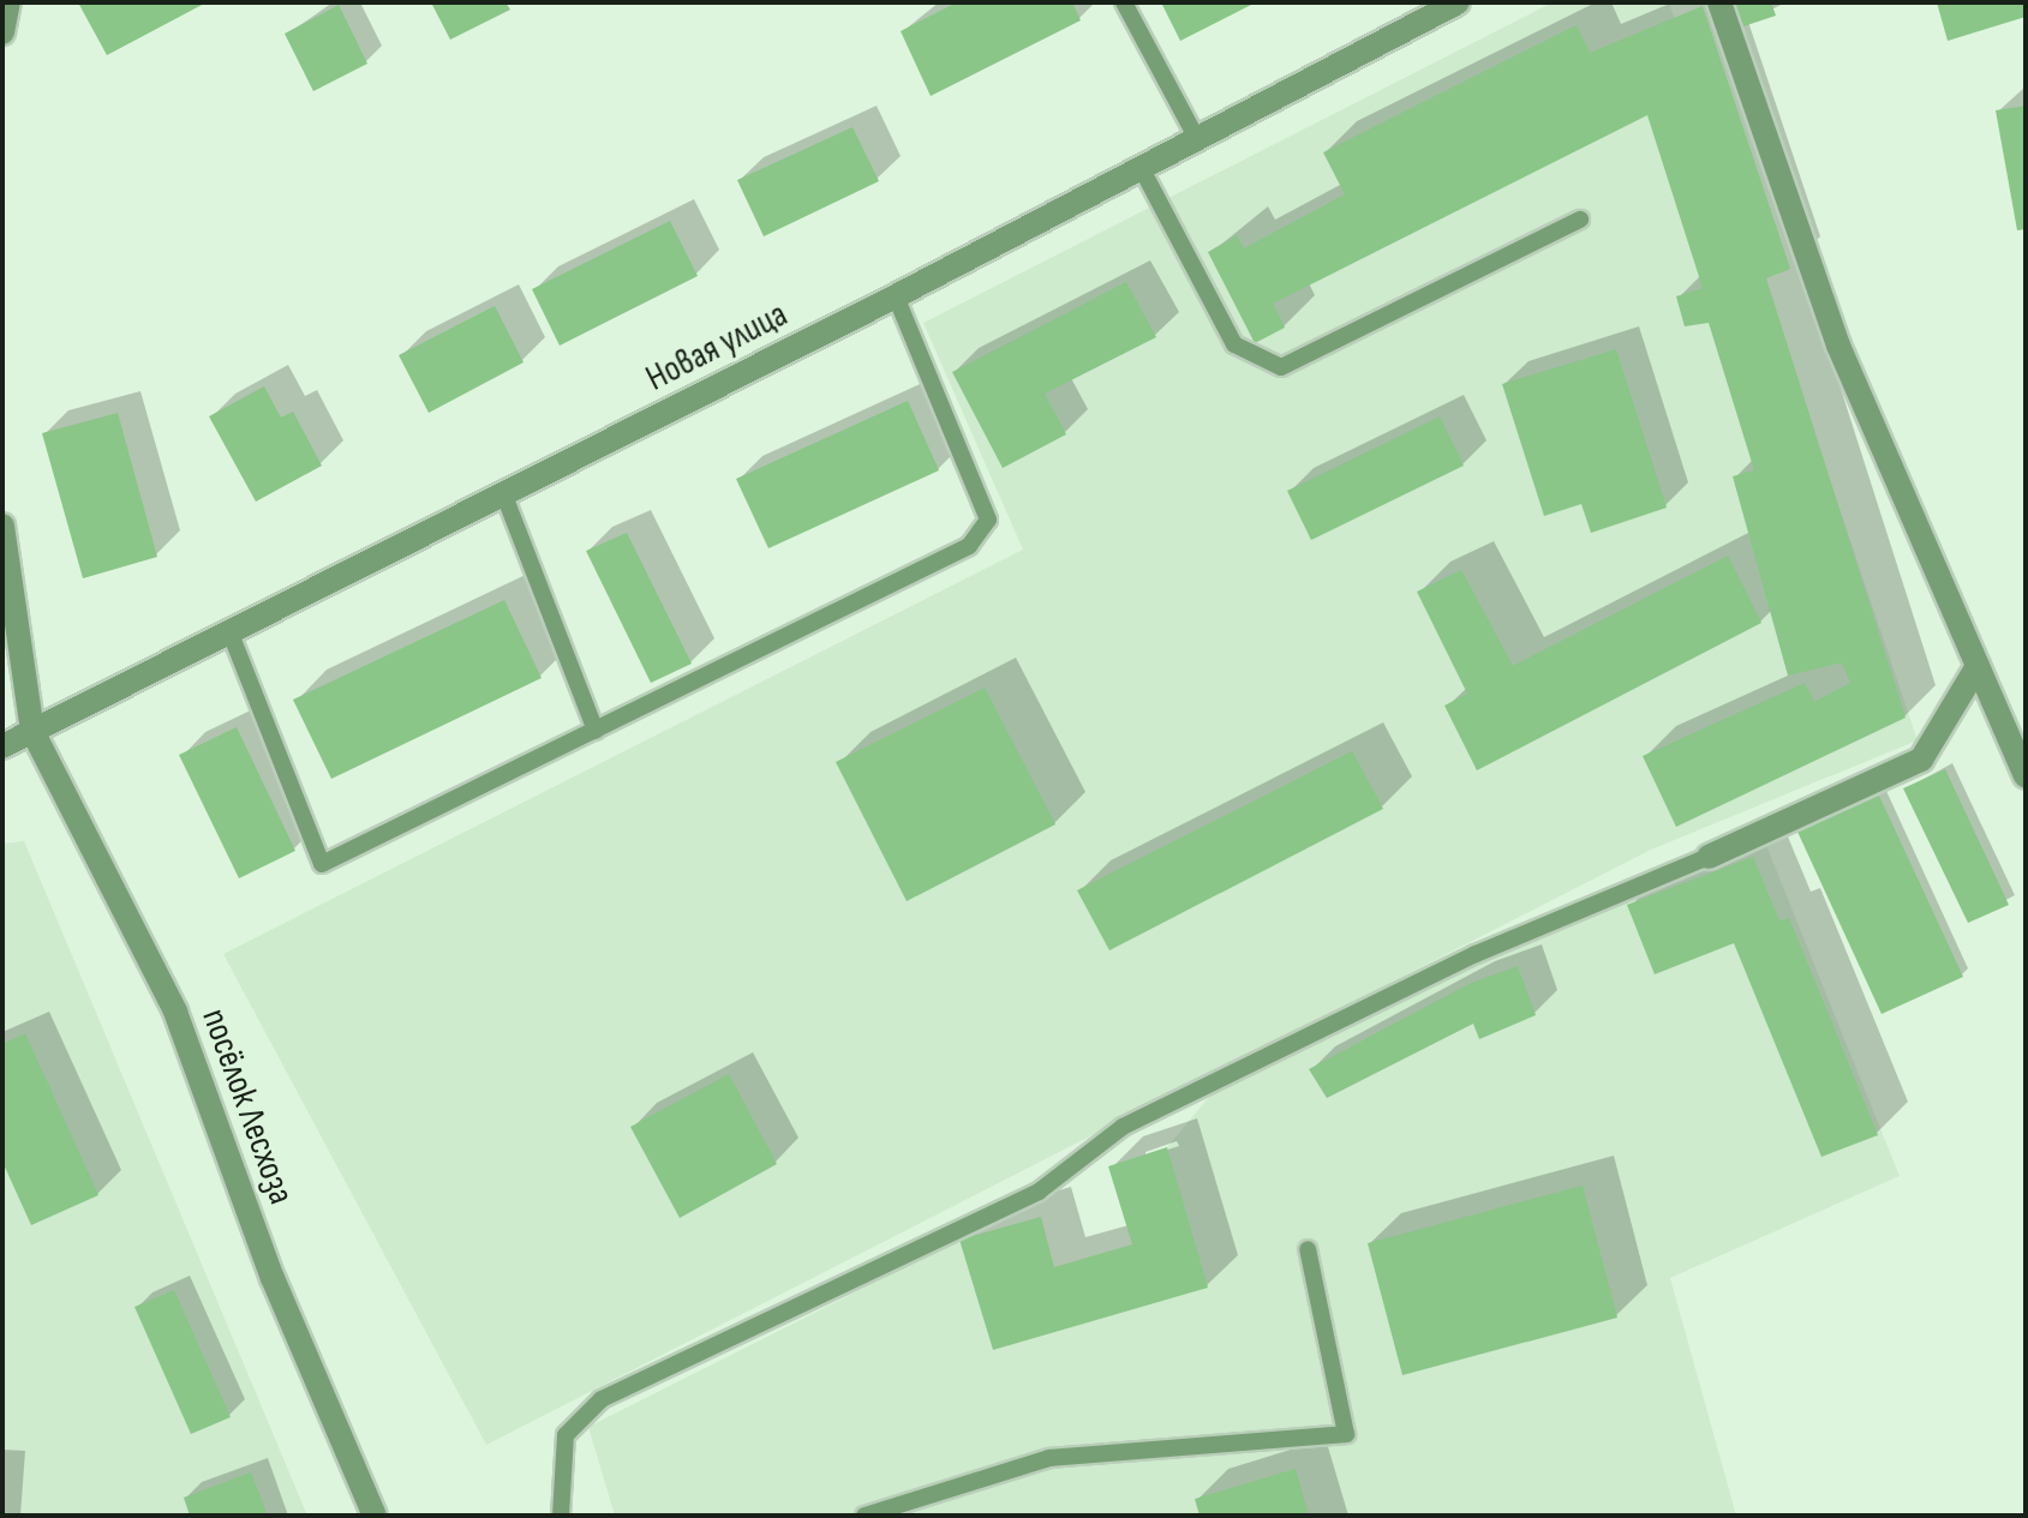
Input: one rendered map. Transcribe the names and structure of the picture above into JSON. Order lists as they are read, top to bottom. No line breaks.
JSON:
{"streets":{"street":["Новая улица","посёлок Лесхоза"]},"crossings":[["Новая улица","посёлок Лесхоза"]]}
